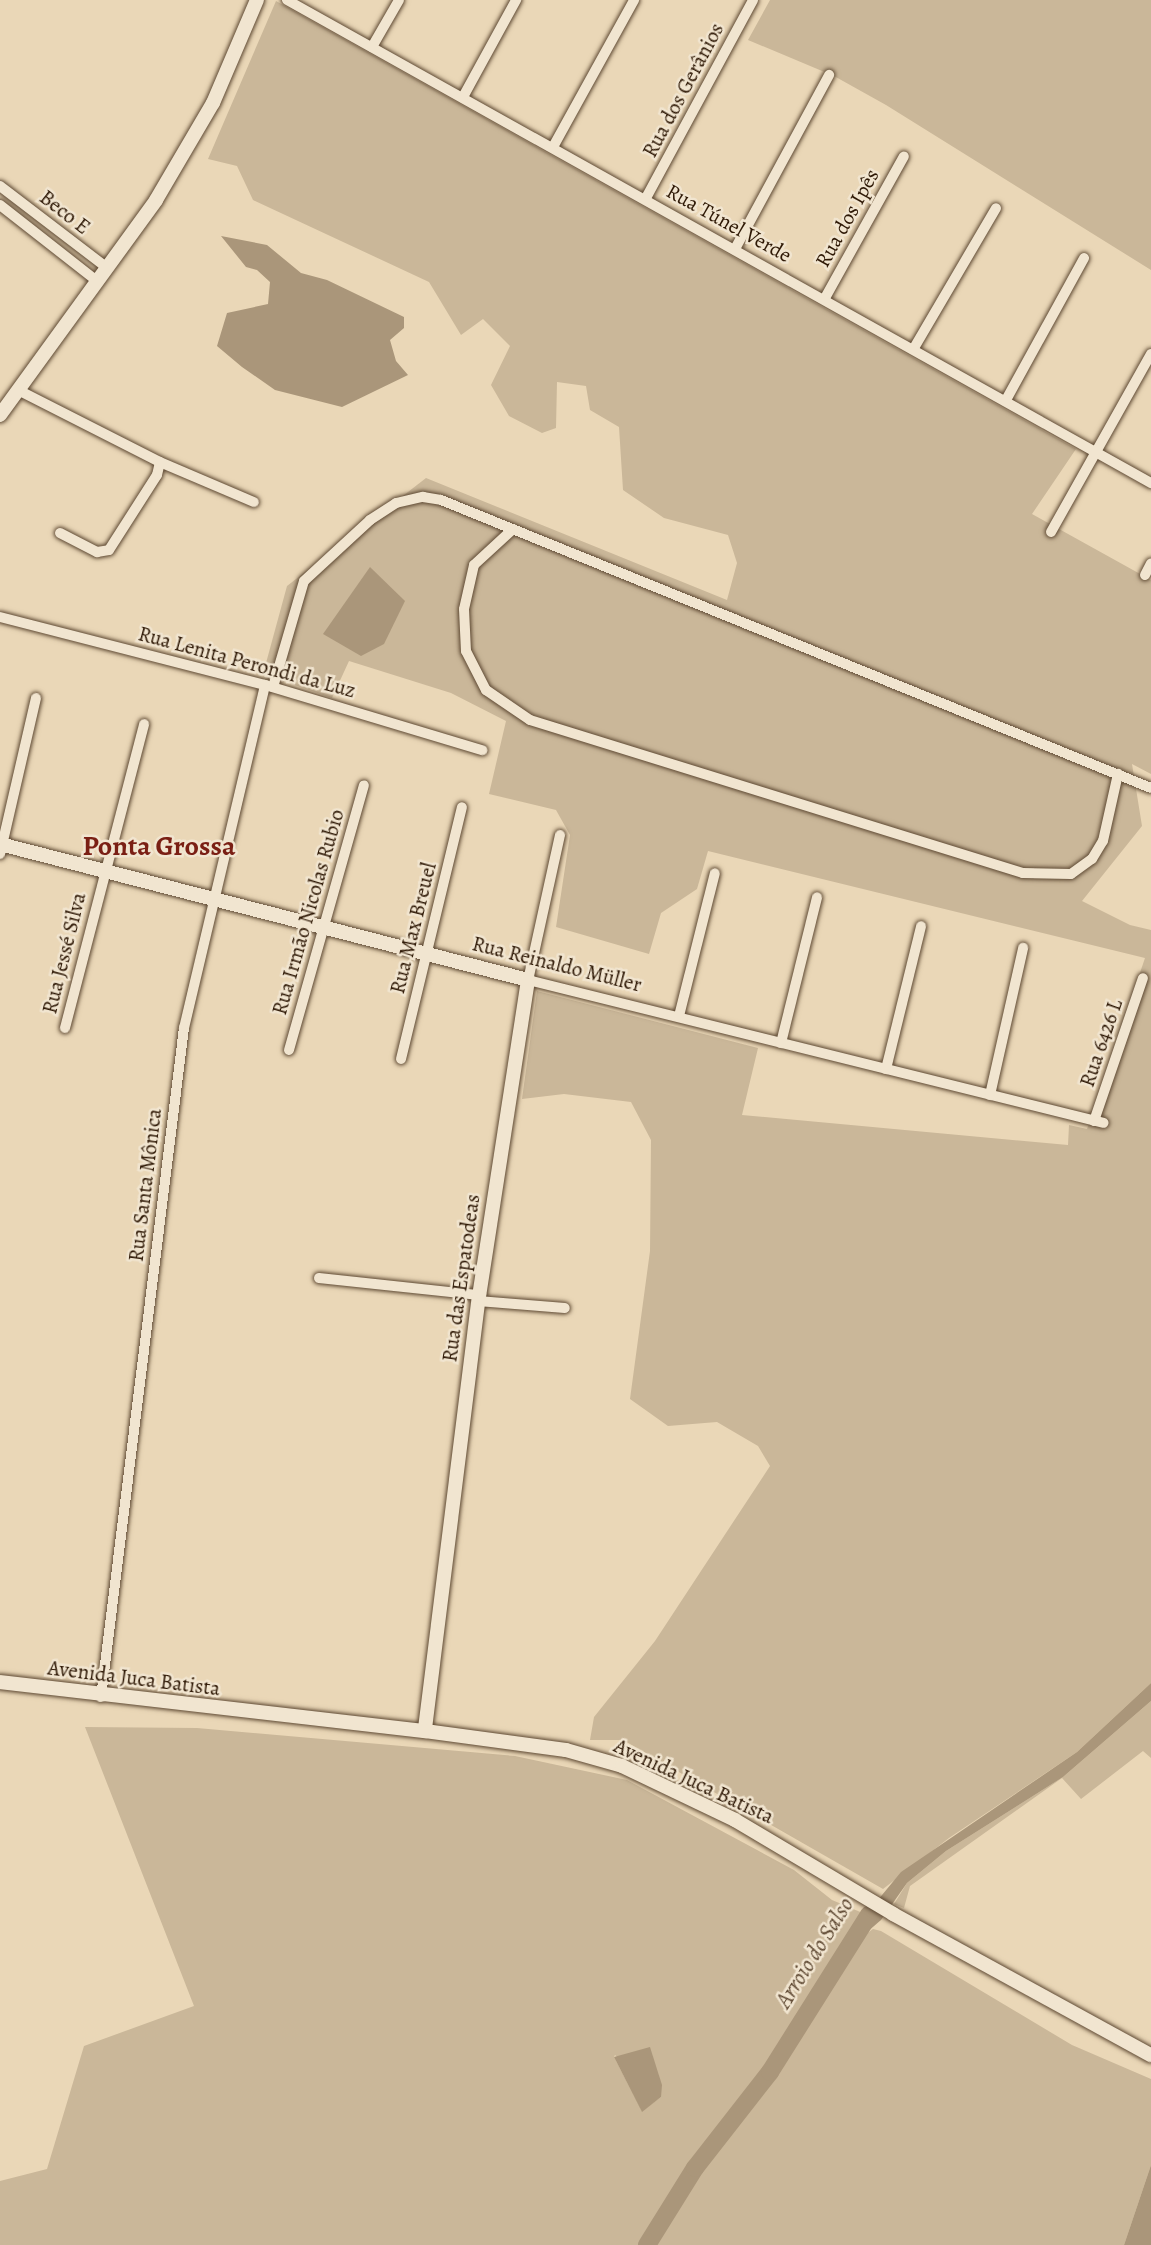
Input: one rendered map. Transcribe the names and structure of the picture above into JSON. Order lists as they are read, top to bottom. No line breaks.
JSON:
{"streets":{"main road":["Rua Reinaldo Müller","Rua das Espatodeas","Avenida Juca Batista"],"street":["Rua dos Gerânios","Beco E","Rua dos Ipês","Rua Túnel Verde","Rua Lenita Perondi da Luz","Rua Irmão Nicolas Rubio","Rua Max Breuel","Rua Jessé Silva","Rua 6426 L","Rua Santa Mônica"]},"crossings":[["Rua dos Gerânios","Rua Túnel Verde"],["Rua dos Ipês","Rua Túnel Verde"],["Rua Lenita Perondi da Luz","Rua Santa Mônica"],["Rua Irmão Nicolas Rubio","Rua Reinaldo Müller"],["Rua Max Breuel","Rua Reinaldo Müller"],["Rua Jessé Silva","Rua Reinaldo Müller"],["Rua Reinaldo Müller","Rua 6426 L"],["Rua Reinaldo Müller","Rua Santa Mônica"],["Rua Reinaldo Müller","Rua das Espatodeas"],["Rua Santa Mônica","Avenida Juca Batista"],["Rua das Espatodeas","Avenida Juca Batista"]],"districts":["Ponta Grossa"],"water":["Arroio do Salso"]}
